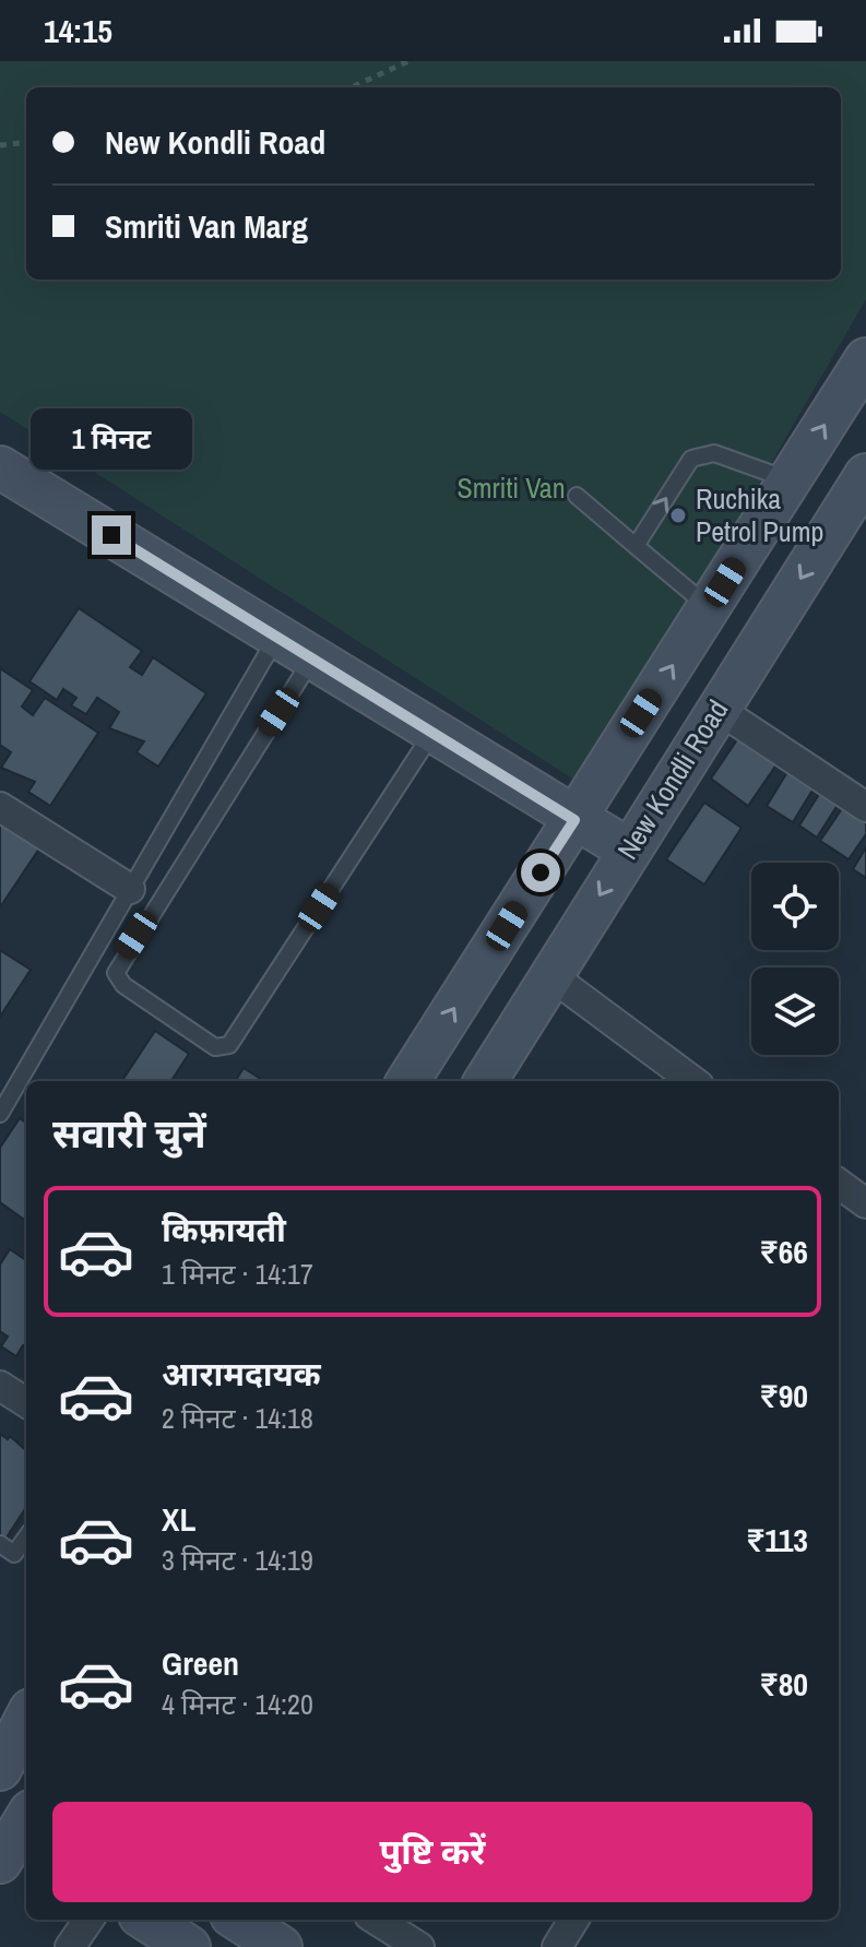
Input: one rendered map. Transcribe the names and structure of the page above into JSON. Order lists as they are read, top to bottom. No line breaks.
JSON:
{"streets":{"street":["New Kondli Road"]},"parks":["Smriti Van"],"places":["Ruchika Petrol Pump"],"page":{"status":"14:15","banner":["New Kondli Road","Smriti Van Marg"],"bubble":"1 मिनट","heading":"सवारी चुनें","list":[{"name":"किफ़ायती","note":"1 मिनट · 14:17","value":"₹66"},{"name":"आरामदायक","note":"2 मिनट · 14:18","value":"₹90"},{"name":"XL","note":"3 मिनट · 14:19","value":"₹113"},{"name":"Green","note":"4 मिनट · 14:20","value":"₹80"}],"buttons":"पुष्टि करें"}}
